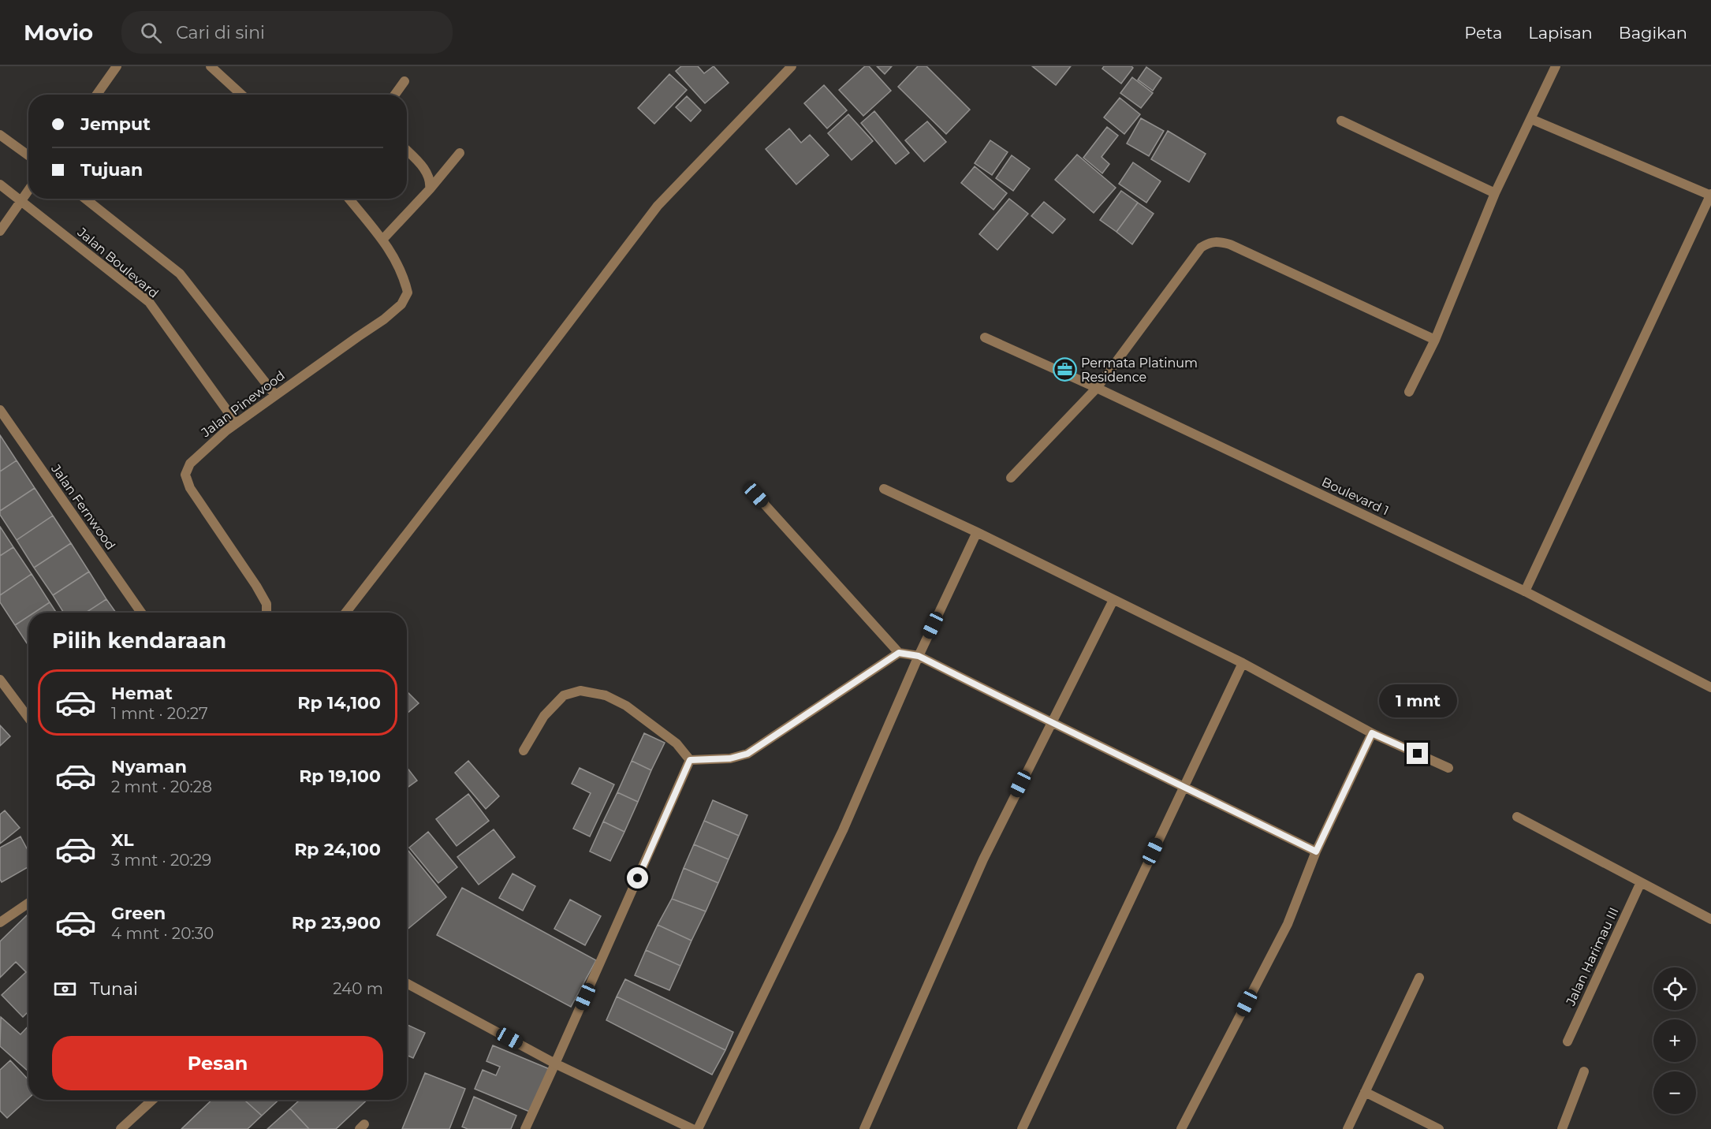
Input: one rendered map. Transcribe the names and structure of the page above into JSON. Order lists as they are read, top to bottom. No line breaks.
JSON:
{"streets":{"street":["Jalan Boulevard","Jalan Pinewood","Boulevard 1","Jalan Fernwood","Jalan Harimau III"]},"crossings":[["Jalan Boulevard","Jalan Pinewood"]],"places":{"office":["Permata Platinum Residence"]},"page":{"header":"Movio","search":"Cari di sini","nav":["Peta","Lapisan","Bagikan"],"banner":["Jemput","Tujuan"],"heading":"Pilih kendaraan","list":[{"name":"Hemat","note":"1 mnt · 20:27","value":"Rp 14,100"},{"name":"Nyaman","note":"2 mnt · 20:28","value":"Rp 19,100"},{"name":"XL","note":"3 mnt · 20:29","value":"Rp 24,100"},{"name":"Green","note":"4 mnt · 20:30","value":"Rp 23,900"}],"bubble":"1 mnt","pay":["Tunai","240 m"],"map_buttons":["+","−"],"buttons":"Pesan"}}
